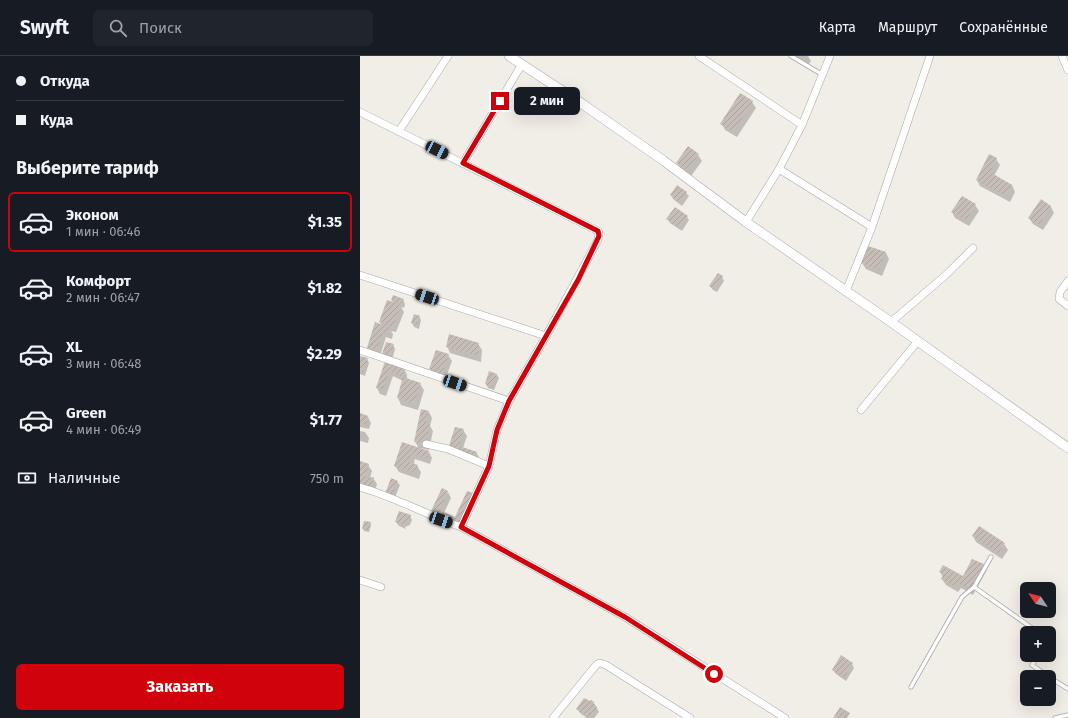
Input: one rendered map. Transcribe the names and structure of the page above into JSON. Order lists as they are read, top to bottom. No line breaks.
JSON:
{"north":"top left","page":{"header":"Swyft","search":"Поиск","nav":["Карта","Маршрут","Сохранённые"],"banner":["Откуда","Куда"],"bubble":"2 мин","heading":"Выберите тариф","list":[{"name":"Эконом","note":"1 мин · 06:46","value":"$1.35"},{"name":"Комфорт","note":"2 мин · 06:47","value":"$1.82"},{"name":"XL","note":"3 мин · 06:48","value":"$2.29"},{"name":"Green","note":"4 мин · 06:49","value":"$1.77"}],"pay":["Наличные","750 m"],"map_buttons":["+","−"],"buttons":"Заказать"}}
